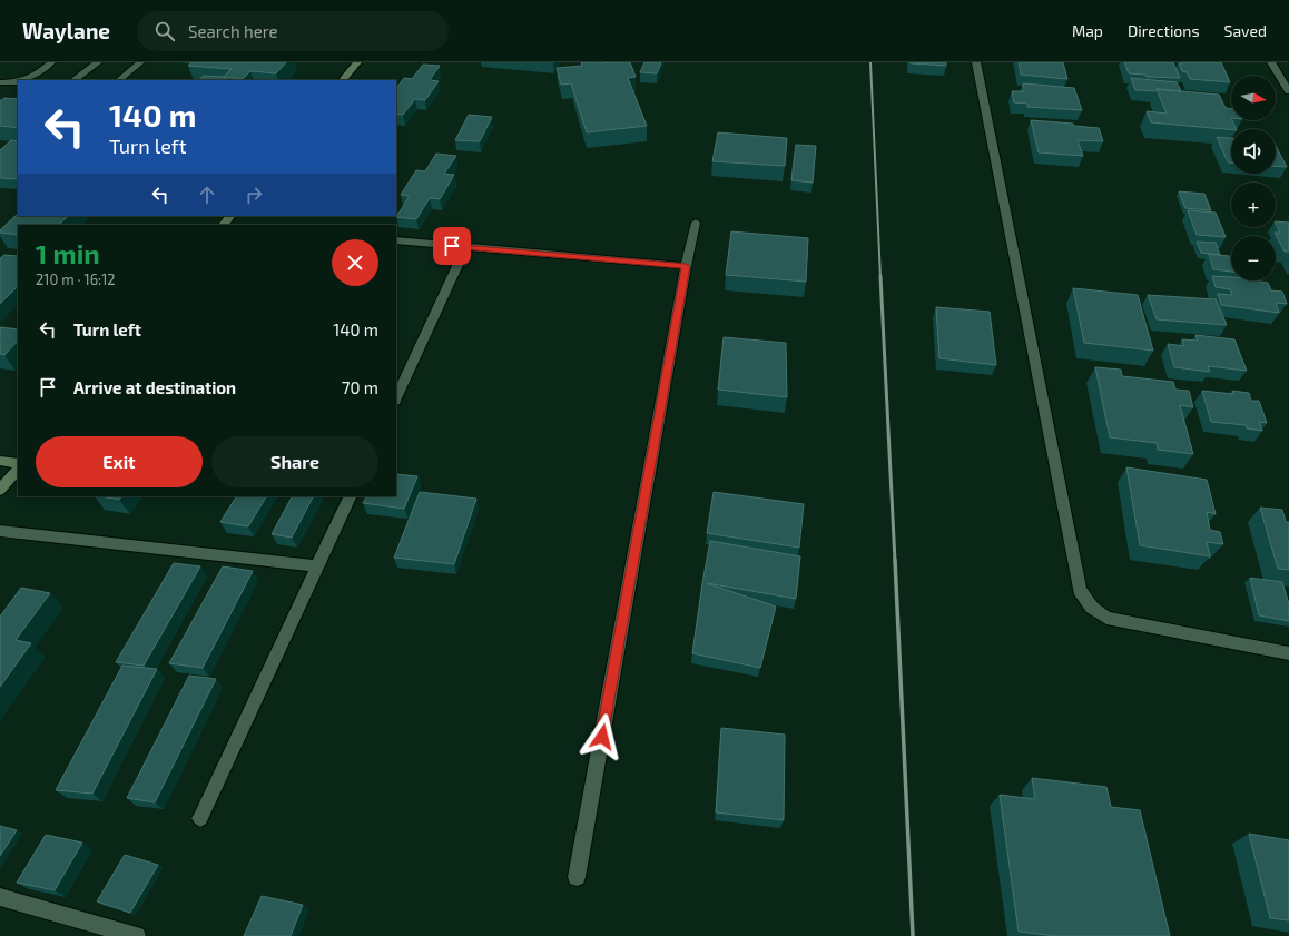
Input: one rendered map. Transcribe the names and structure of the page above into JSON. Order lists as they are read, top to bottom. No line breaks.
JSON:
{"north":"right","page":{"header":"Waylane","search":"Search here","nav":["Map","Directions","Saved"],"map_buttons":["+","−"],"turn":["140 m","Turn left"],"heading":["1 min","210 m · 16:12"],"list":[{"name":"Turn left","value":"140 m"},{"name":"Arrive at destination","value":"70 m"}],"buttons":["Exit","Share"]}}
